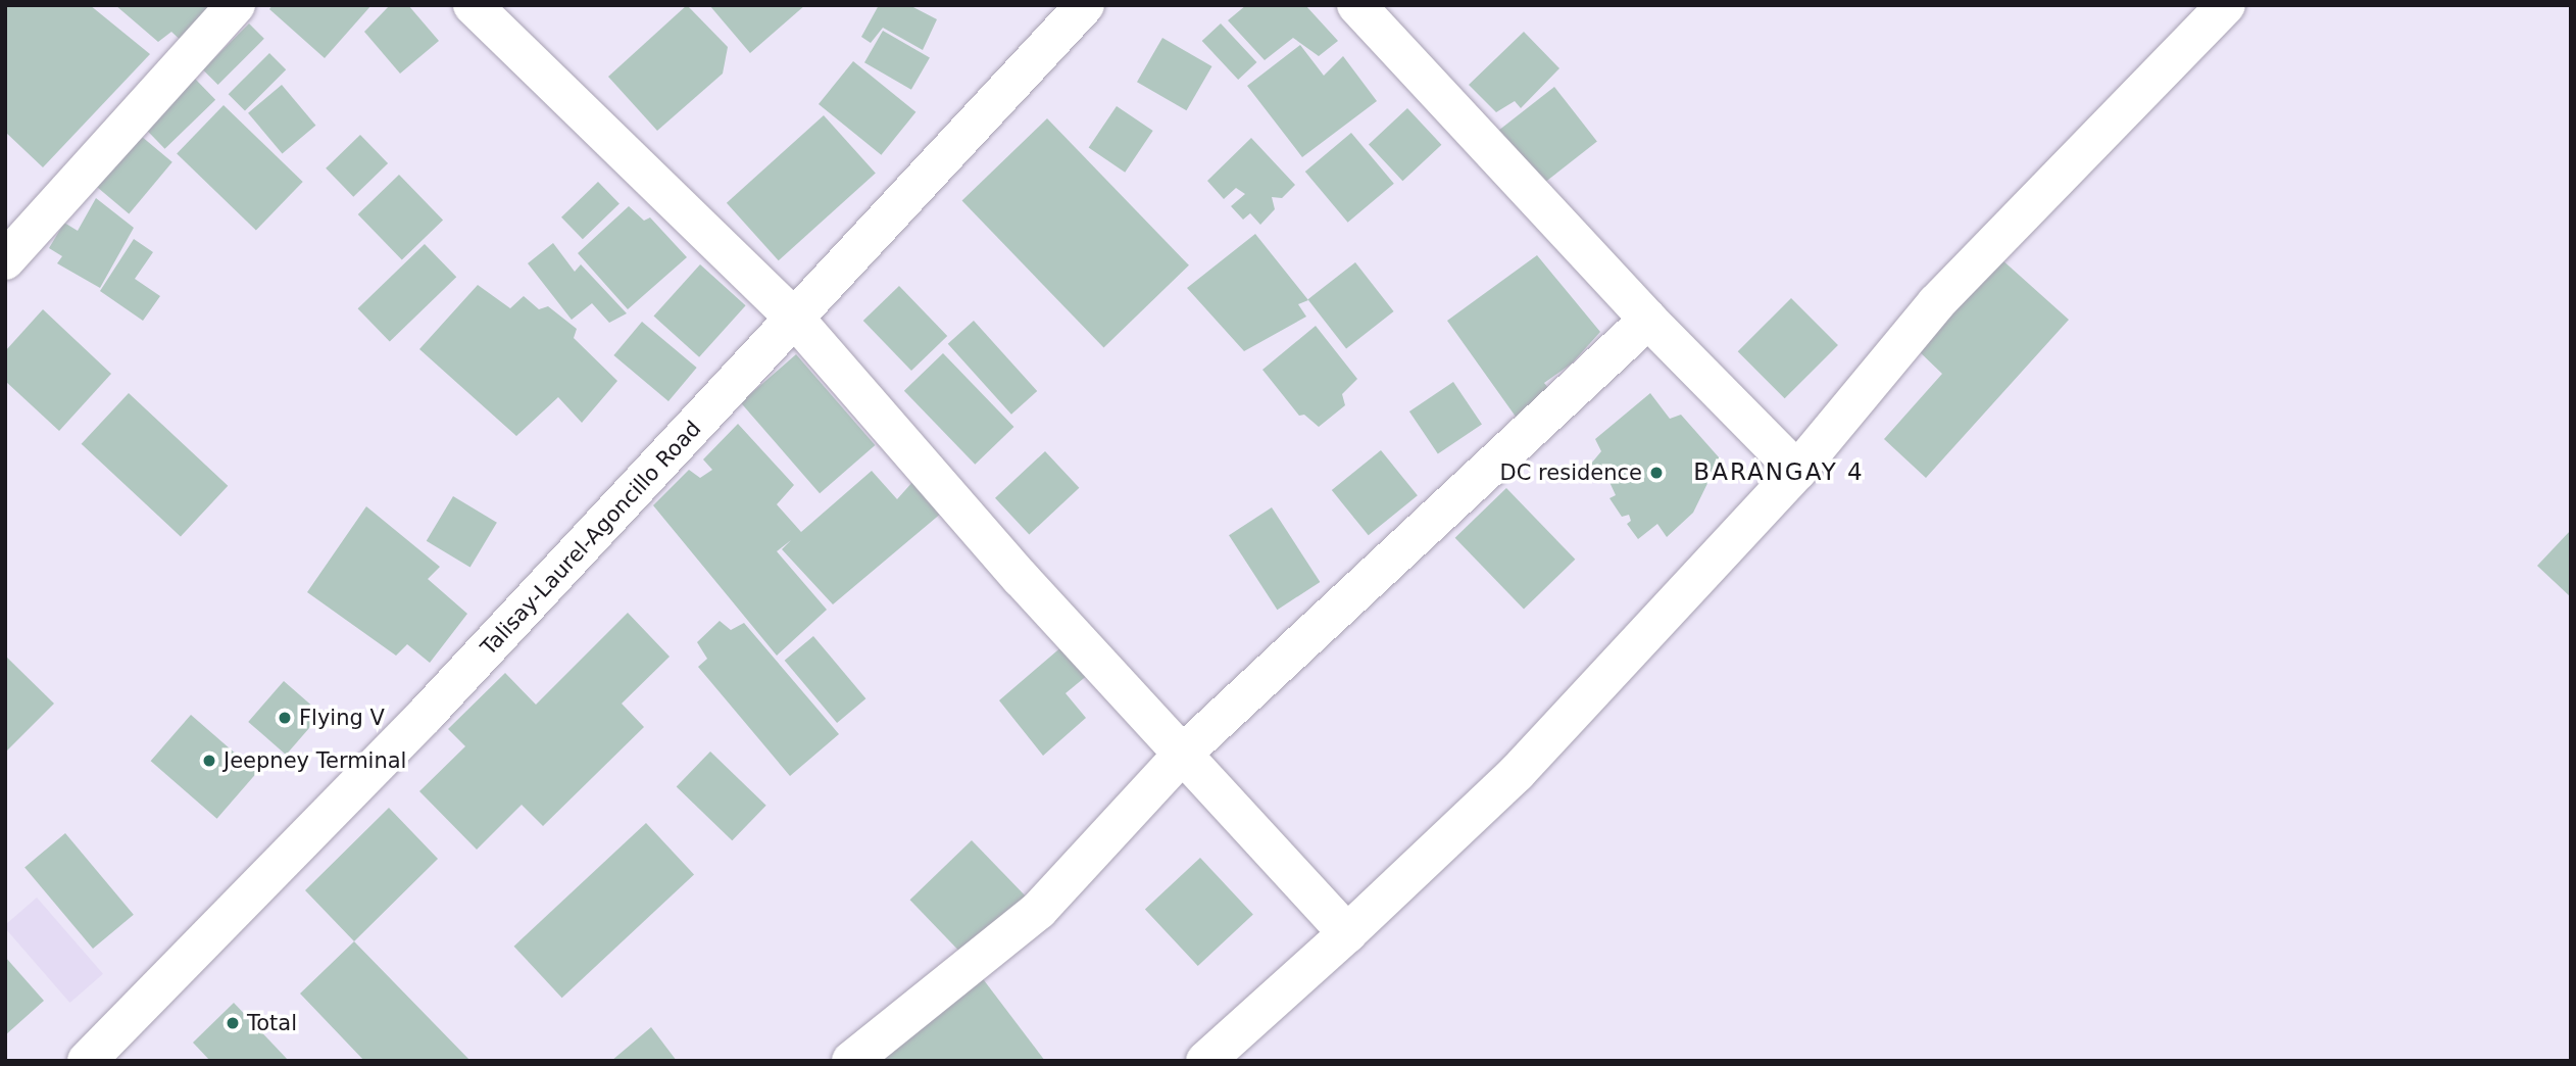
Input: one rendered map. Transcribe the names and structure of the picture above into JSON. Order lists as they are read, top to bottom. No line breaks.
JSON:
{"streets":{"street":["Talisay-Laurel-Agoncillo Road"]},"districts":["BARANGAY 4"],"places":["DC residence","Flying V","Jeepney Terminal","Total"]}
